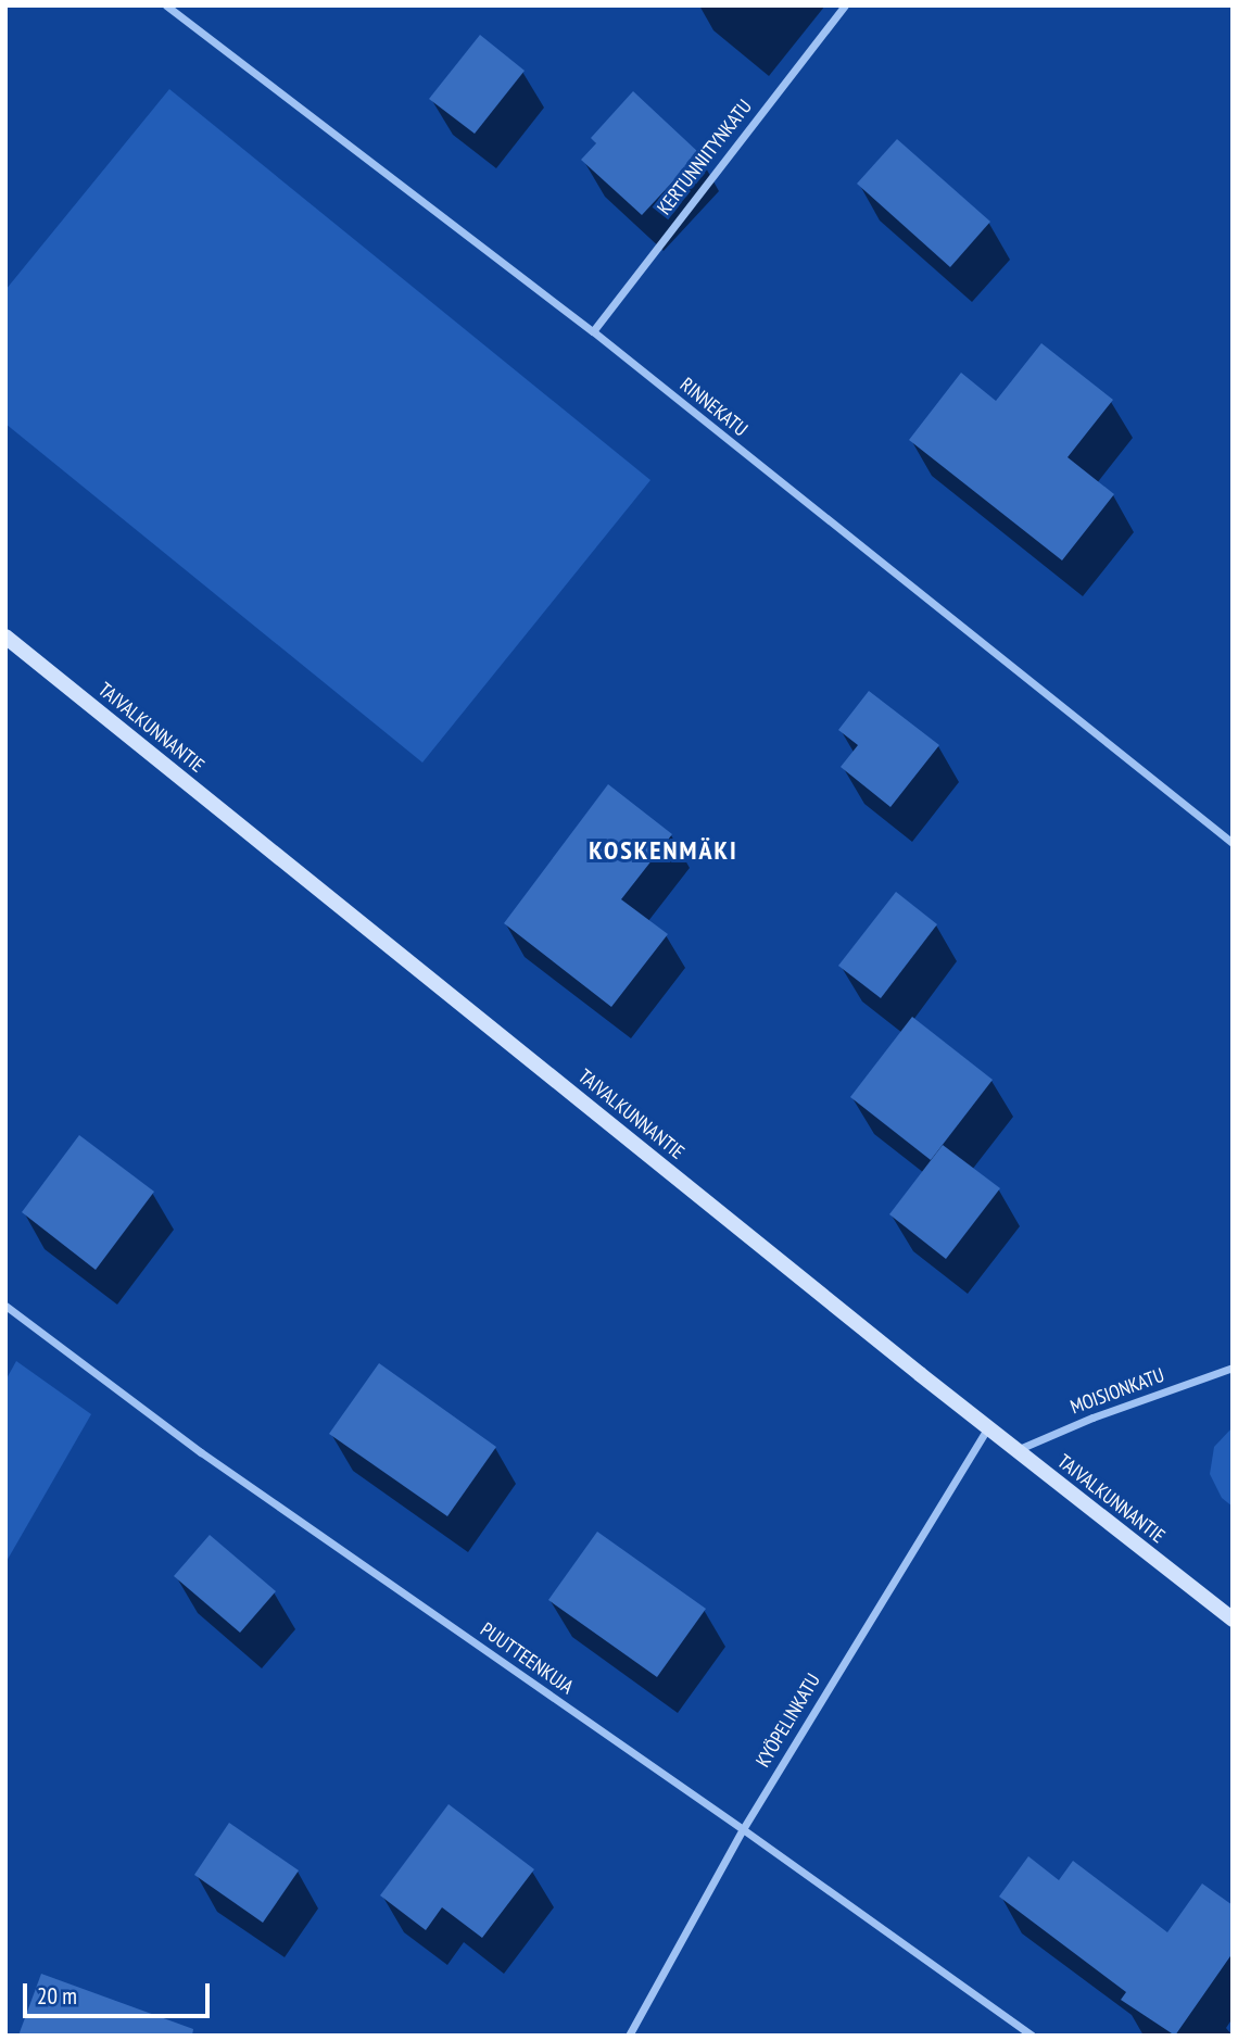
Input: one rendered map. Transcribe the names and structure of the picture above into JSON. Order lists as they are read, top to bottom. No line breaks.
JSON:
{"streets":{"main road":["TAIVALKUNNANTIE"],"street":["KERTUNNIITYNKATU","RINNEKATU","MOISIONKATU","PUUTTEENKUJA","KYÖPELINKATU"]},"crossings":[["KERTUNNIITYNKATU","RINNEKATU"],["TAIVALKUNNANTIE","MOISIONKATU"],["TAIVALKUNNANTIE","KYÖPELINKATU"],["PUUTTEENKUJA","KYÖPELINKATU"]],"districts":["KOSKENMÄKI"],"scale_bar":"20 m"}
